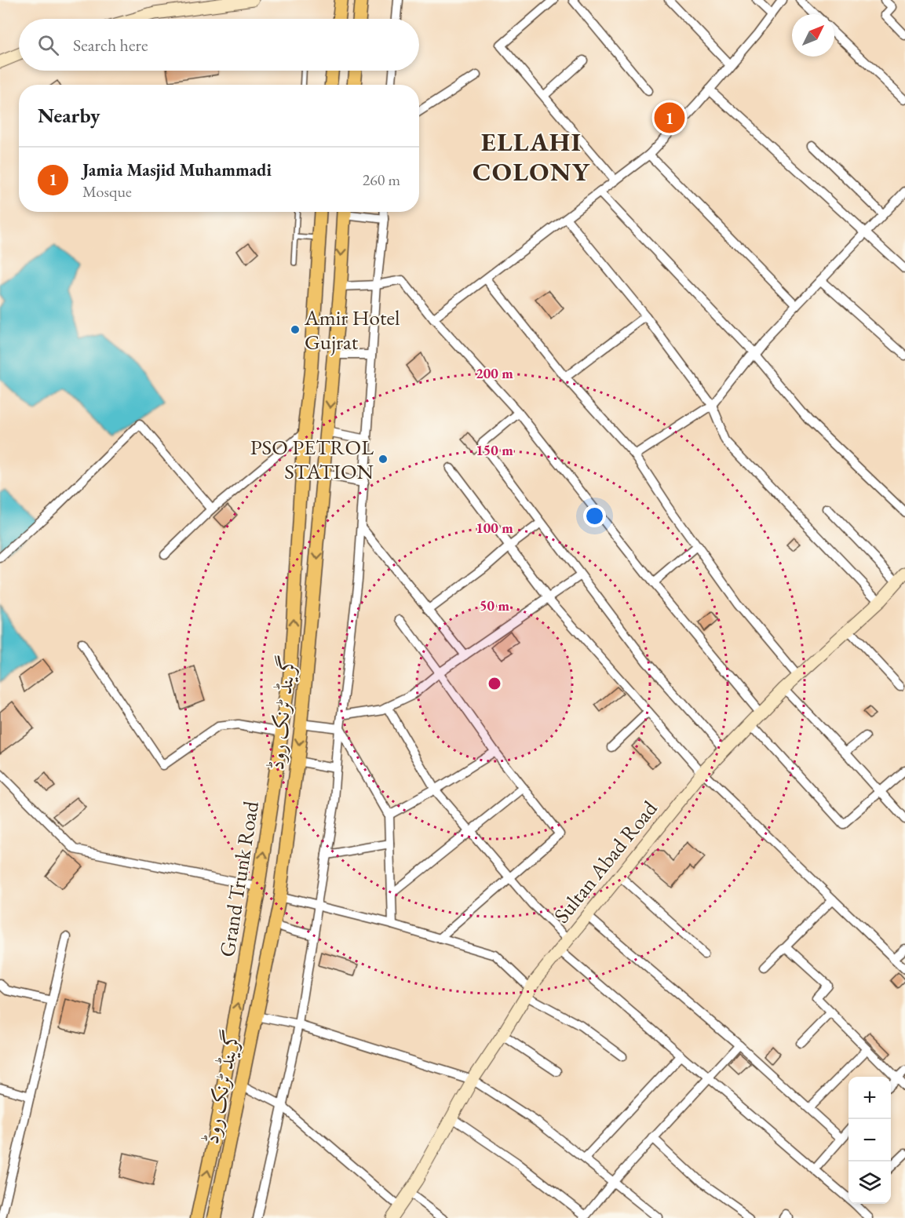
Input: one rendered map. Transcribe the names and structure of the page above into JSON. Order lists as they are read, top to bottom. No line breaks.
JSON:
{"streets":{"main road":["گرینڈ ٹرنک روڈ","Grand Trunk Road"],"street":["Sultan Abad Road"]},"one_way":["گرینڈ ٹرنک روڈ","Grand Trunk Road"],"districts":["ELLAHI COLONY"],"places":["Amir Hotel Gujrat","PSO PETROL STATION"],"north":"top right","page":{"search":"Search here","heading":"Nearby","pins":"1","list":[{"mark":"1","name":"Jamia Masjid Muhammadi","note":"Mosque","value":"260 m"}],"map_buttons":["+","−"]},"rings":["200 m","150 m","100 m","50 m"]}
